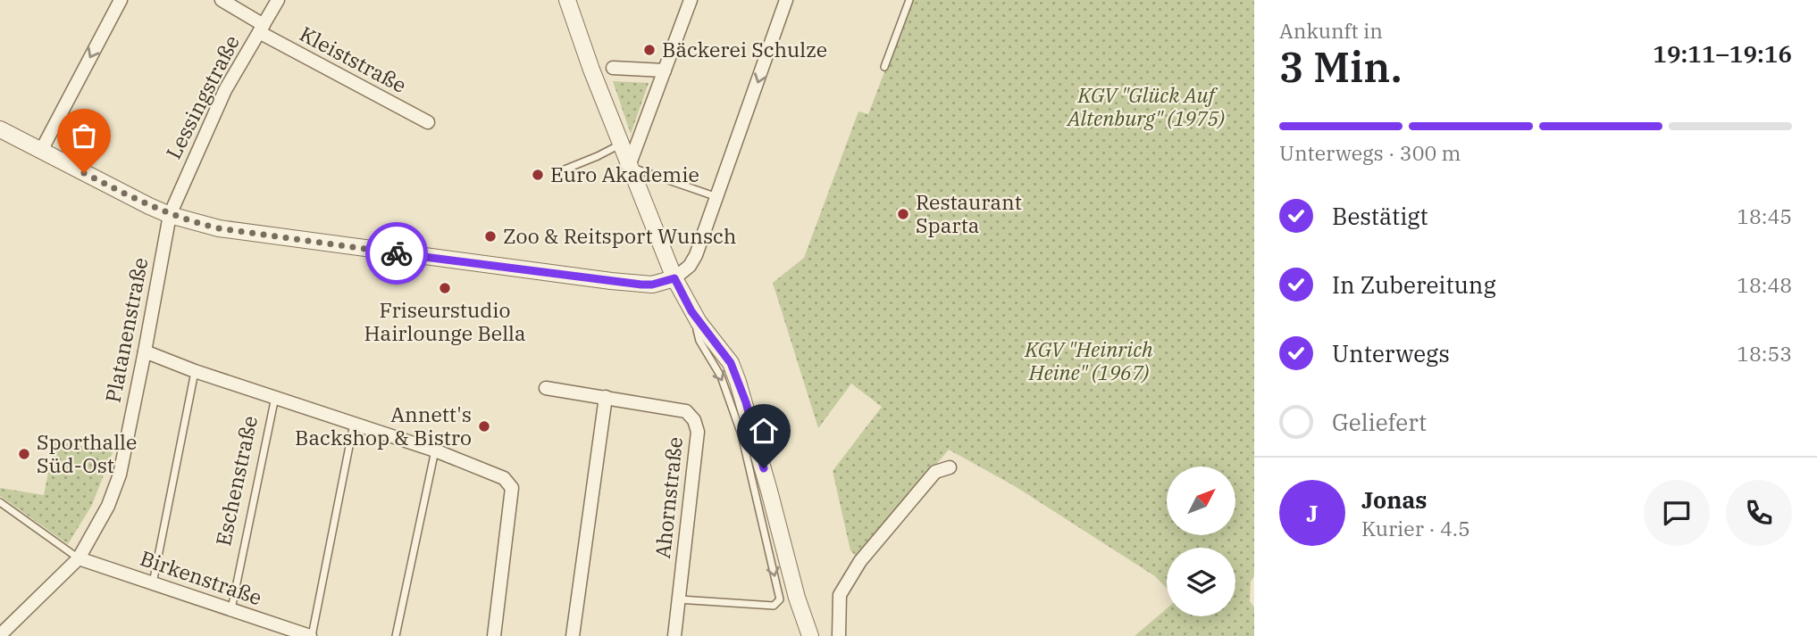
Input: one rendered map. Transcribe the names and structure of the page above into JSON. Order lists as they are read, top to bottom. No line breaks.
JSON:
{"streets":{"street":["Kleiststraße","Lessingstraße","Platanenstraße","Eschenstraße","Ahornstraße","Birkenstraße"]},"crossings":[["Kleiststraße","Lessingstraße"],["Lessingstraße","Platanenstraße"],["Platanenstraße","Eschenstraße"],["Platanenstraße","Birkenstraße"],["Eschenstraße","Birkenstraße"]],"parks":["KGV \"Glück Auf Altenburg\" (1975)","KGV \"Heinrich Heine\" (1967)"],"places":["Bäckerei Schulze","Euro Akademie","Restaurant Sparta","Zoo & Reitsport Wunsch","Friseurstudio Hairlounge Bella","Annett's Backshop & Bistro","Sporthalle Süd-Ost"],"north":"top right","page":{"heading":["3 Min.","Ankunft in","19:11–19:16"],"panel":["Jonas","Kurier · 4.5"],"bar":"Unterwegs · 300 m","list":[["Bestätigt","18:45"],["In Zubereitung","18:48"],["Unterwegs","18:53"],"Geliefert"],"round":"J"}}
